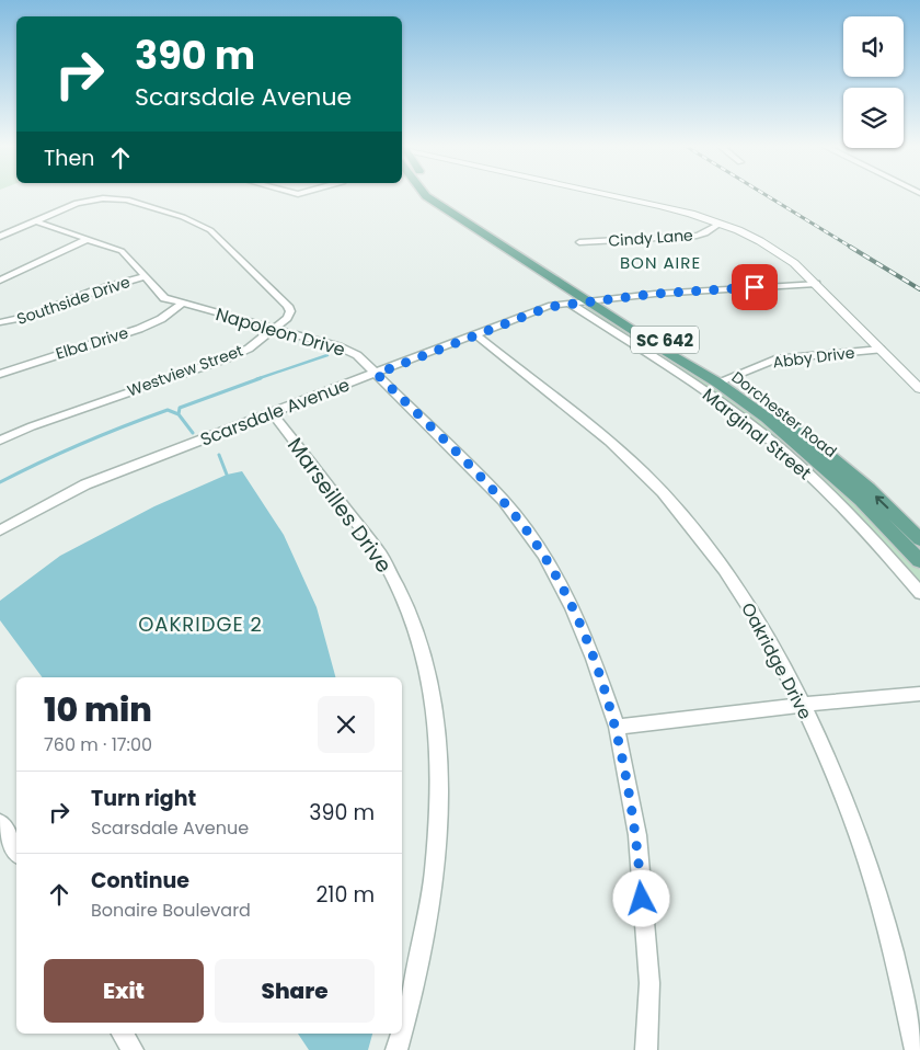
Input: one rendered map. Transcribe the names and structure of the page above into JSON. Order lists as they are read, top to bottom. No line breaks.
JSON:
{"streets":{"main road":["SC 642","Dorchester Road"],"street":["Cindy Lane","Southside Drive","Napoleon Drive","Elba Drive","Abby Drive","Westview Street","Scarsdale Avenue","Marginal Street","Marseilles Drive","Oakridge Drive"]},"crossings":[["Southside Drive","Napoleon Drive"],["Napoleon Drive","Elba Drive"],["Napoleon Drive","Westview Street"],["Napoleon Drive","Scarsdale Avenue"],["Abby Drive","Dorchester Road"],["Scarsdale Avenue","Dorchester Road"],["Scarsdale Avenue","Marginal Street"],["Scarsdale Avenue","Marseilles Drive"],["Scarsdale Avenue","Oakridge Drive"]],"districts":["BON AIRE","OAKRIDGE 2"],"page":{"turn":["390 m","Scarsdale Avenue"],"then":"Then","heading":["10 min","760 m · 17:00"],"list":[{"name":"Turn right","note":"Scarsdale Avenue","value":"390 m"},{"name":"Continue","note":"Bonaire Boulevard","value":"210 m"}],"buttons":["Exit","Share"]}}
